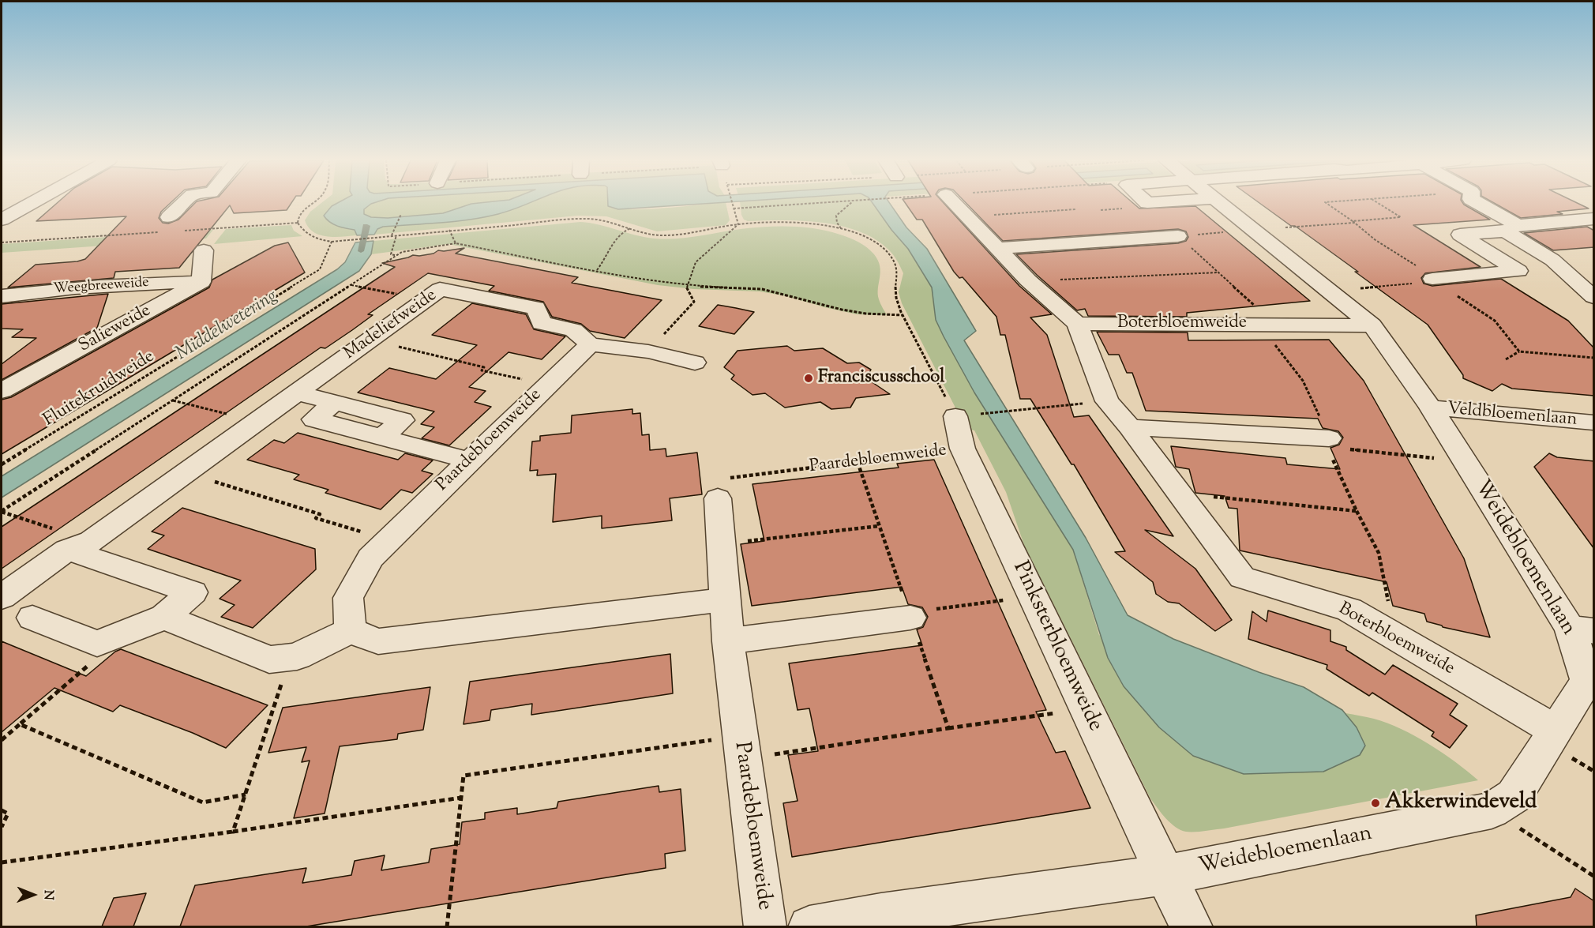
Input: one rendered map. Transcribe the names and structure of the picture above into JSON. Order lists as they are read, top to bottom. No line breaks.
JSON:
{"streets":{"street":["Weegbreeweide","Boterbloemweide","Madeliefweide","Salieweide","Veldbloemenlaan","Paardebloemweide","Weidebloemenlaan","Pinksterbloemweide"],"path":["Fluitekruidweide"]},"crossings":[["Weegbreeweide","Salieweide"],["Boterbloemweide","Weidebloemenlaan"],["Madeliefweide","Paardebloemweide"],["Veldbloemenlaan","Weidebloemenlaan"],["Paardebloemweide","Pinksterbloemweide"],["Weidebloemenlaan","Pinksterbloemweide"]],"water":["Middelwetering"],"places":["Franciscusschool","Akkerwindeveld"],"north":"right"}
